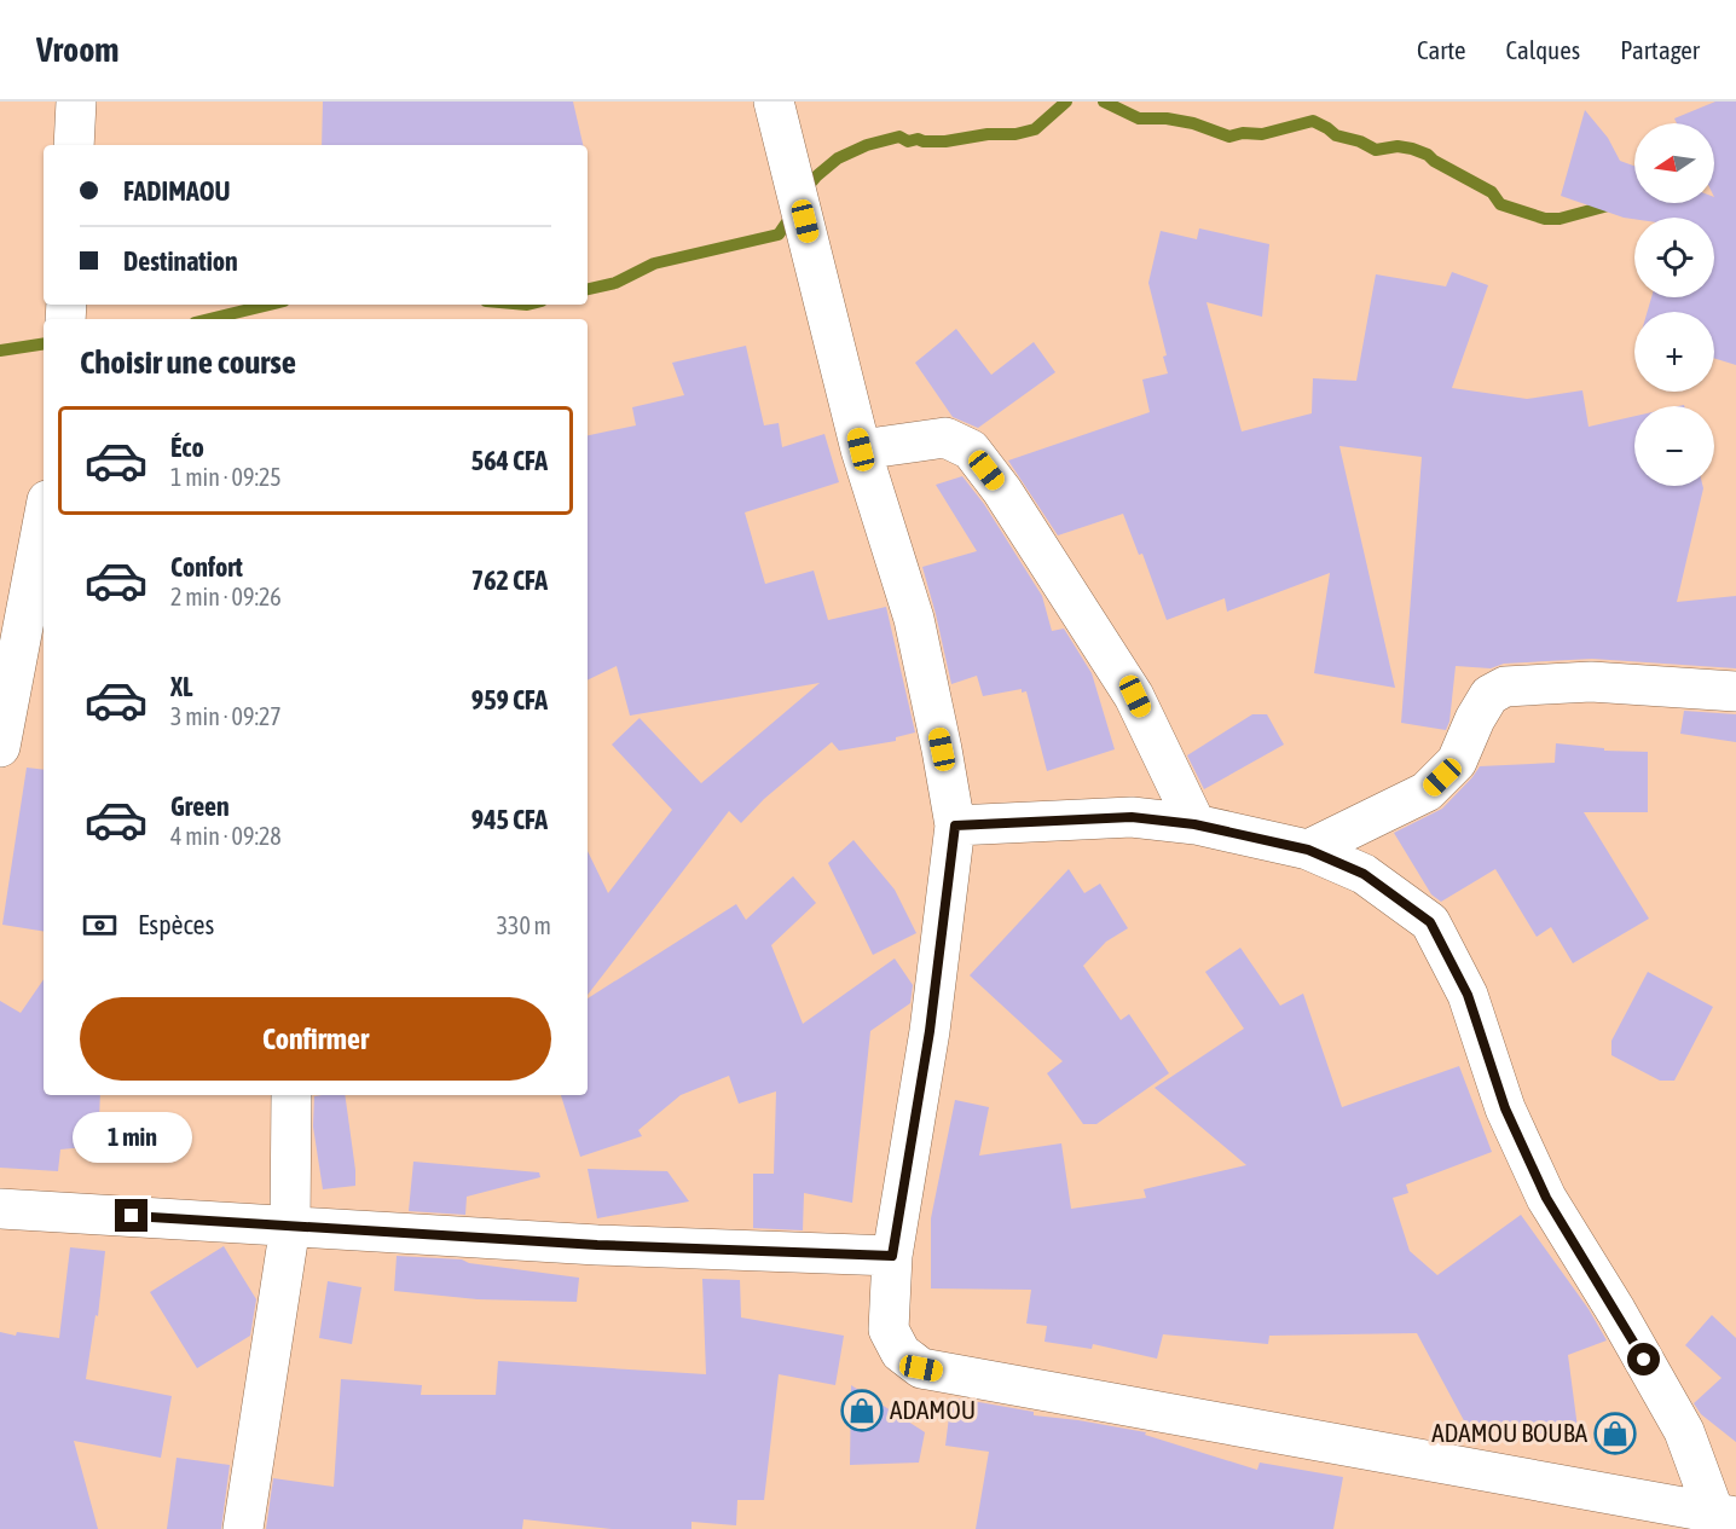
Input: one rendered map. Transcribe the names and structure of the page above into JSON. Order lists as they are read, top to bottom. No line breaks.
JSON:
{"places":{"shop":["ADAMOU","ADAMOU BOUBA"]},"north":"left","page":{"header":"Vroom","nav":["Carte","Calques","Partager"],"map_buttons":["+","−"],"banner":["FADIMAOU","Destination"],"heading":"Choisir une course","list":[{"name":"Éco","note":"1 min · 09:25","value":"564 CFA"},{"name":"Confort","note":"2 min · 09:26","value":"762 CFA"},{"name":"XL","note":"3 min · 09:27","value":"959 CFA"},{"name":"Green","note":"4 min · 09:28","value":"945 CFA"}],"pay":["Espèces","330 m"],"buttons":"Confirmer","bubble":"1 min"}}
